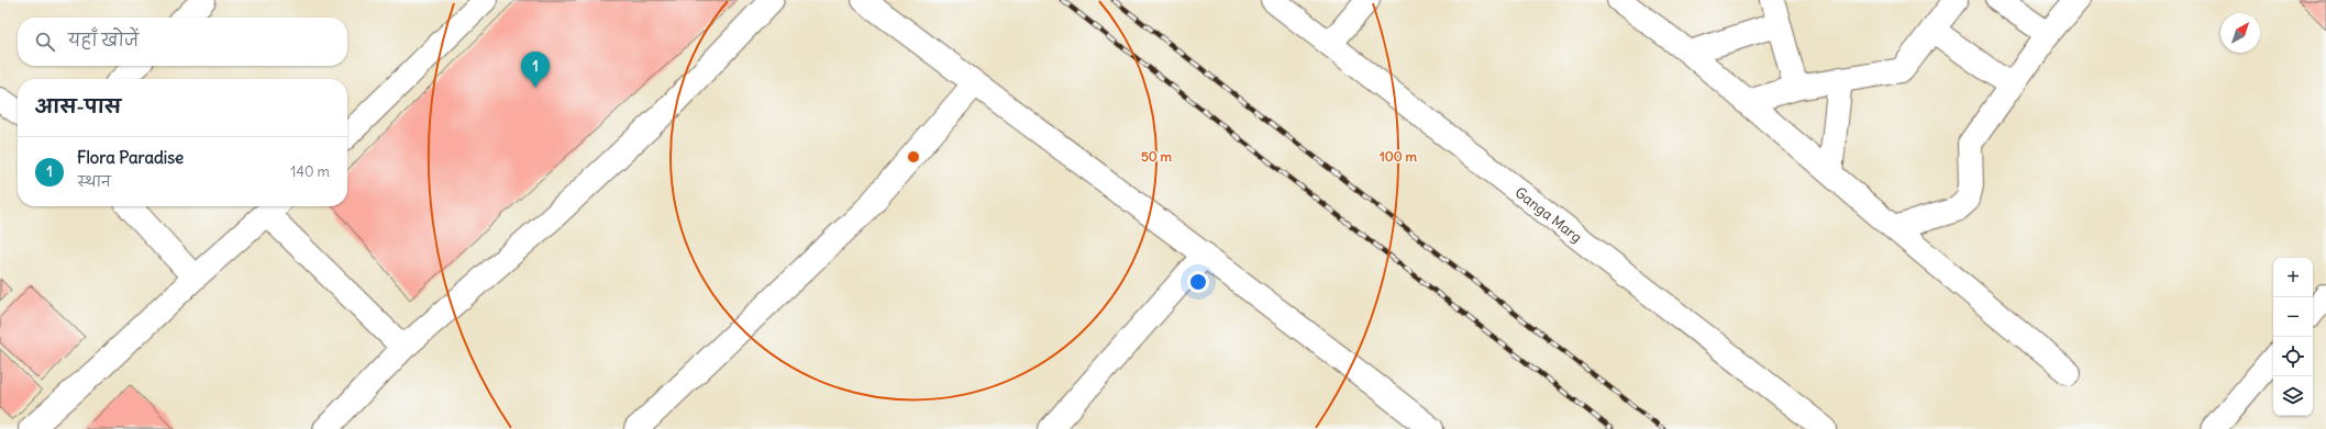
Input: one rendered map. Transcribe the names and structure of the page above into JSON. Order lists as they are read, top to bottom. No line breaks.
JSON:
{"streets":{"street":["Ganga Marg"]},"north":"top right","page":{"search":"यहाँ खोजें","pins":"1","heading":"आस-पास","list":[{"mark":"1","name":"Flora Paradise","note":"स्थान","value":"140 m"}],"map_buttons":["+","−"]},"rings":["50 m","100 m"]}
